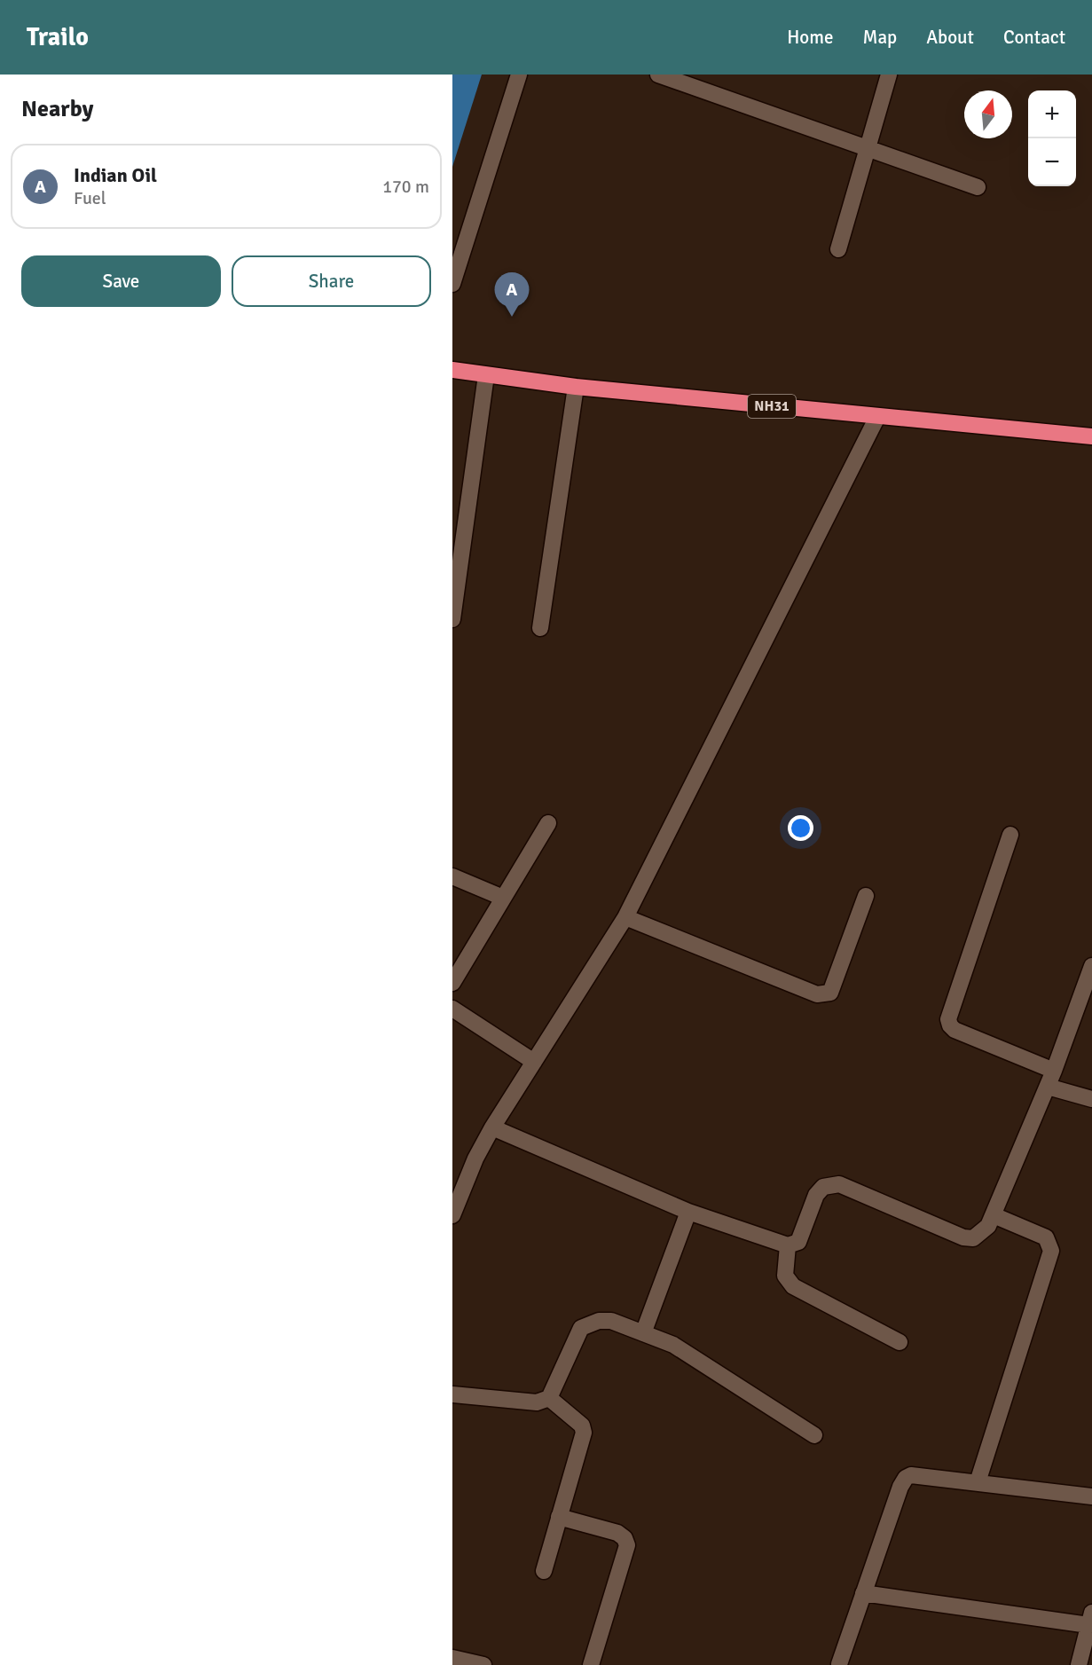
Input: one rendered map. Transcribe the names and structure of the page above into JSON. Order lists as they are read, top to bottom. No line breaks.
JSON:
{"streets":{"highway":["NH31"]},"north":"top","page":{"header":"Trailo","nav":["Home","Map","About","Contact"],"heading":"Nearby","map_buttons":["+","−"],"list":[{"mark":"A","name":"Indian Oil","note":"Fuel","value":"170 m"}],"buttons":["Save","Share"],"pins":"A"}}
